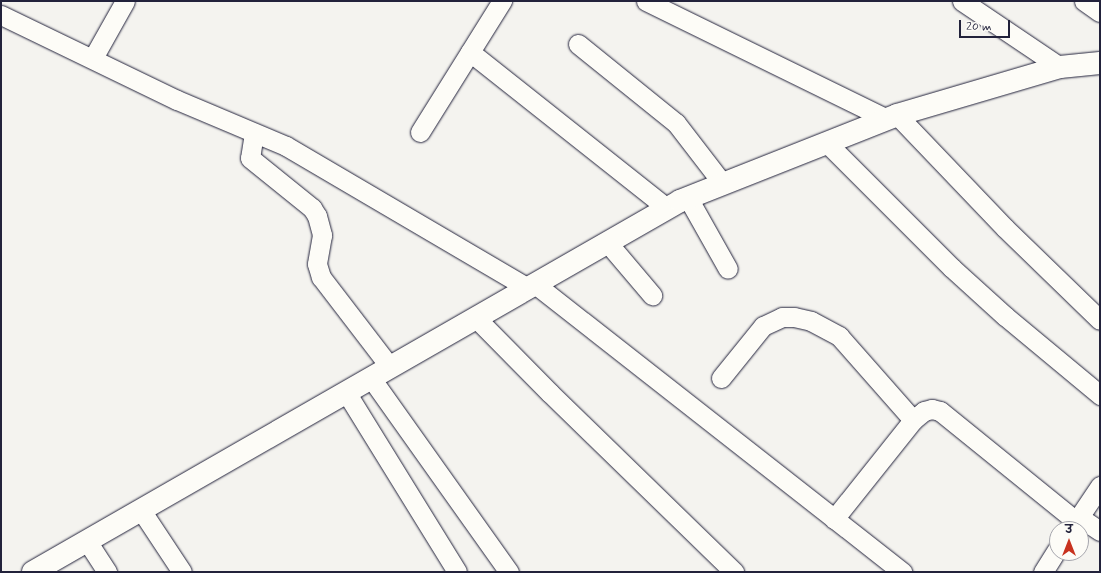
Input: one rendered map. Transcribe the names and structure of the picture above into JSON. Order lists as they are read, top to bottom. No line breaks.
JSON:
{"scale_bar":"20 m","north":"top"}
